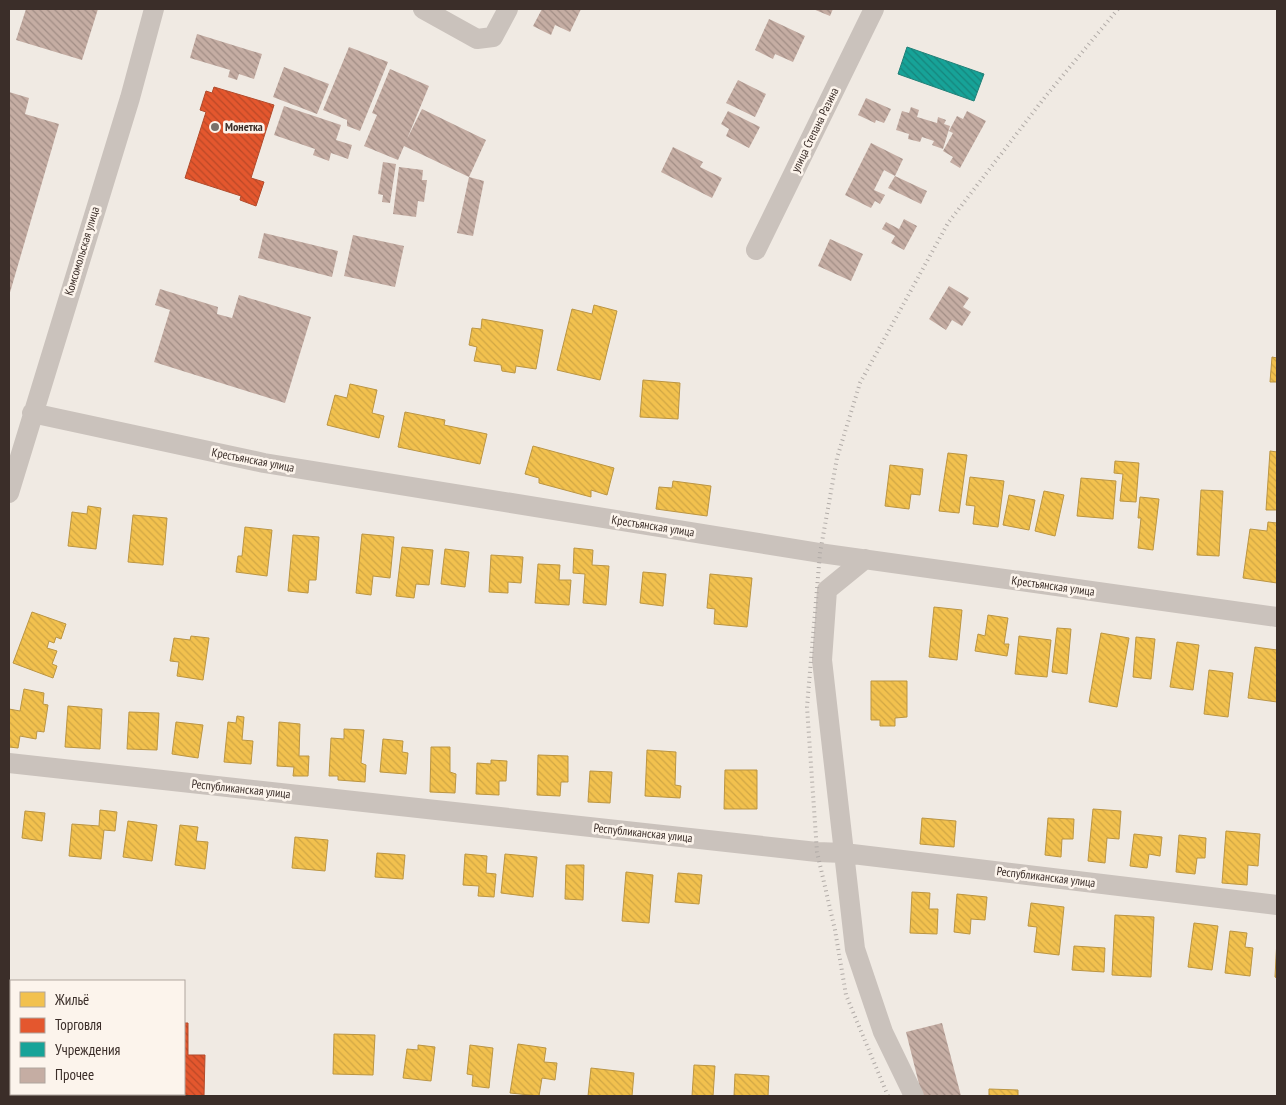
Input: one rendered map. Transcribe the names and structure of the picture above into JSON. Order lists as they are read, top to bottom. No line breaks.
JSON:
{"streets":{"street":["улица Степана Разина","Комсомольская улица","Крестьянская улица","Республиканская улица"]},"crossings":[["Комсомольская улица","Крестьянская улица"]],"places":["Монетка"],"legend":["Жильё","Торговля","Учреждения","Прочее"]}
